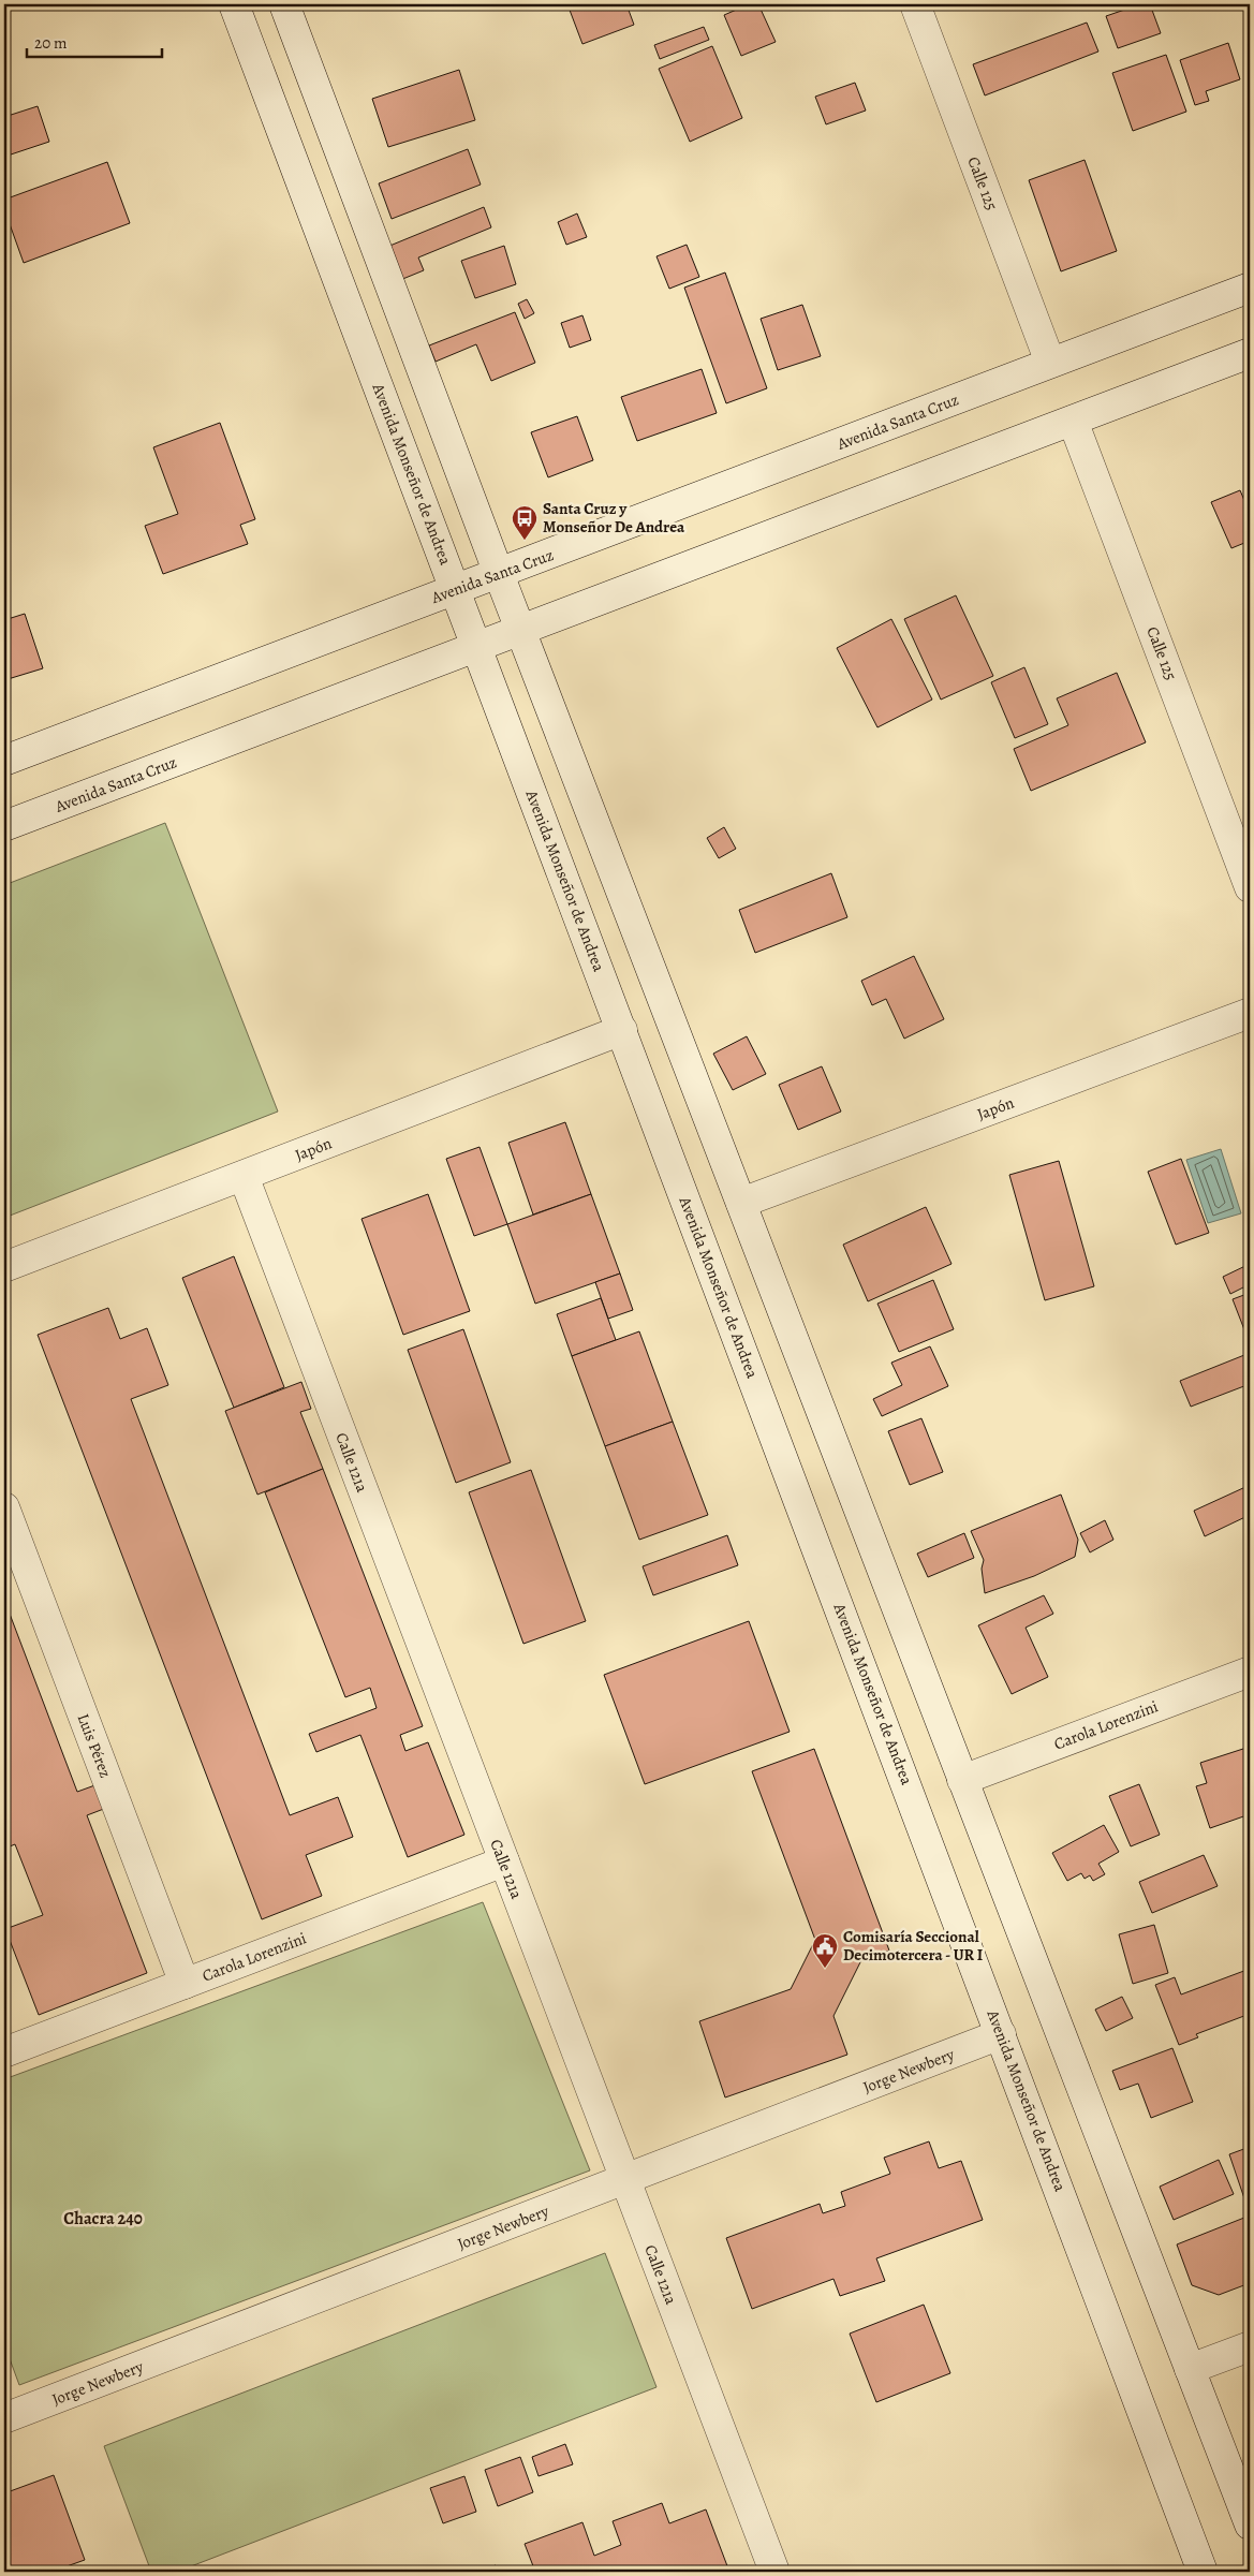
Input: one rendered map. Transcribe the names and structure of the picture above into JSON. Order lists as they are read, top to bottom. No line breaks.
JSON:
{"streets":{"main road":["Calle 125","Avenida Santa Cruz","Avenida Monseñor de Andrea","Japón","Calle 121a","Carola Lorenzini","Luis Pérez","Jorge Newbery"]},"crossings":[["Calle 125","Avenida Santa Cruz"],["Avenida Santa Cruz","Avenida Monseñor de Andrea"],["Avenida Monseñor de Andrea","Japón"],["Avenida Monseñor de Andrea","Jorge Newbery"],["Japón","Calle 121a"],["Calle 121a","Carola Lorenzini"],["Calle 121a","Jorge Newbery"],["Carola Lorenzini","Luis Pérez"]],"districts":["Chacra 240"],"places":{"bus stop":["Santa Cruz y Monseñor De Andrea"],"public building":["Comisaría Seccional Decimotercera - UR I"]},"scale_bar":"20 m"}
